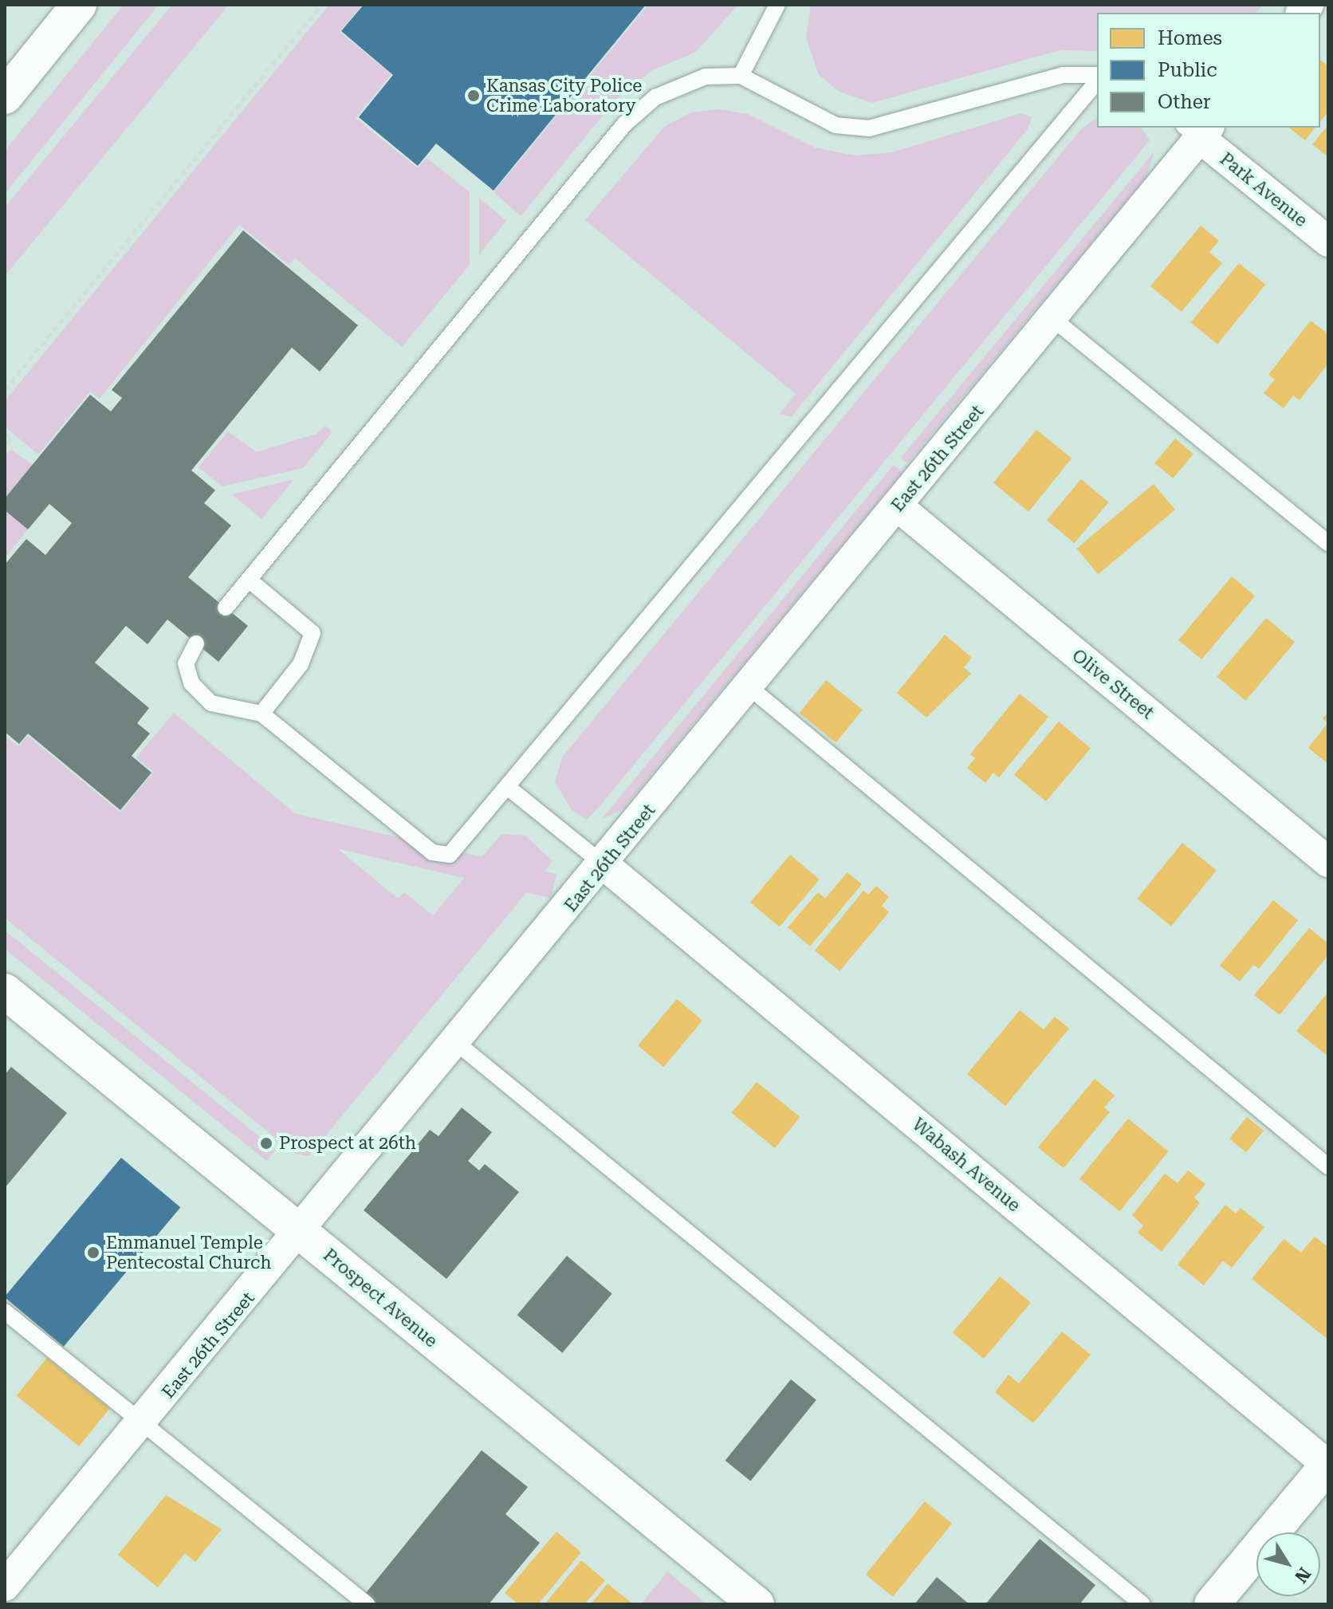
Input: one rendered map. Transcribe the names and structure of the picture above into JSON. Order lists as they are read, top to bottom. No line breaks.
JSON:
{"streets":{"main road":["Prospect Avenue"],"street":["Park Avenue","East 26th Street","Olive Street","Wabash Avenue"]},"crossings":[["Park Avenue","East 26th Street"],["East 26th Street","Olive Street"],["East 26th Street","Wabash Avenue"],["East 26th Street","Prospect Avenue"]],"places":["Kansas City Police Crime Laboratory","Prospect at 26th","Emmanuel Temple Pentecostal Church"],"legend":["Homes","Public","Other"],"north":"bottom right"}
